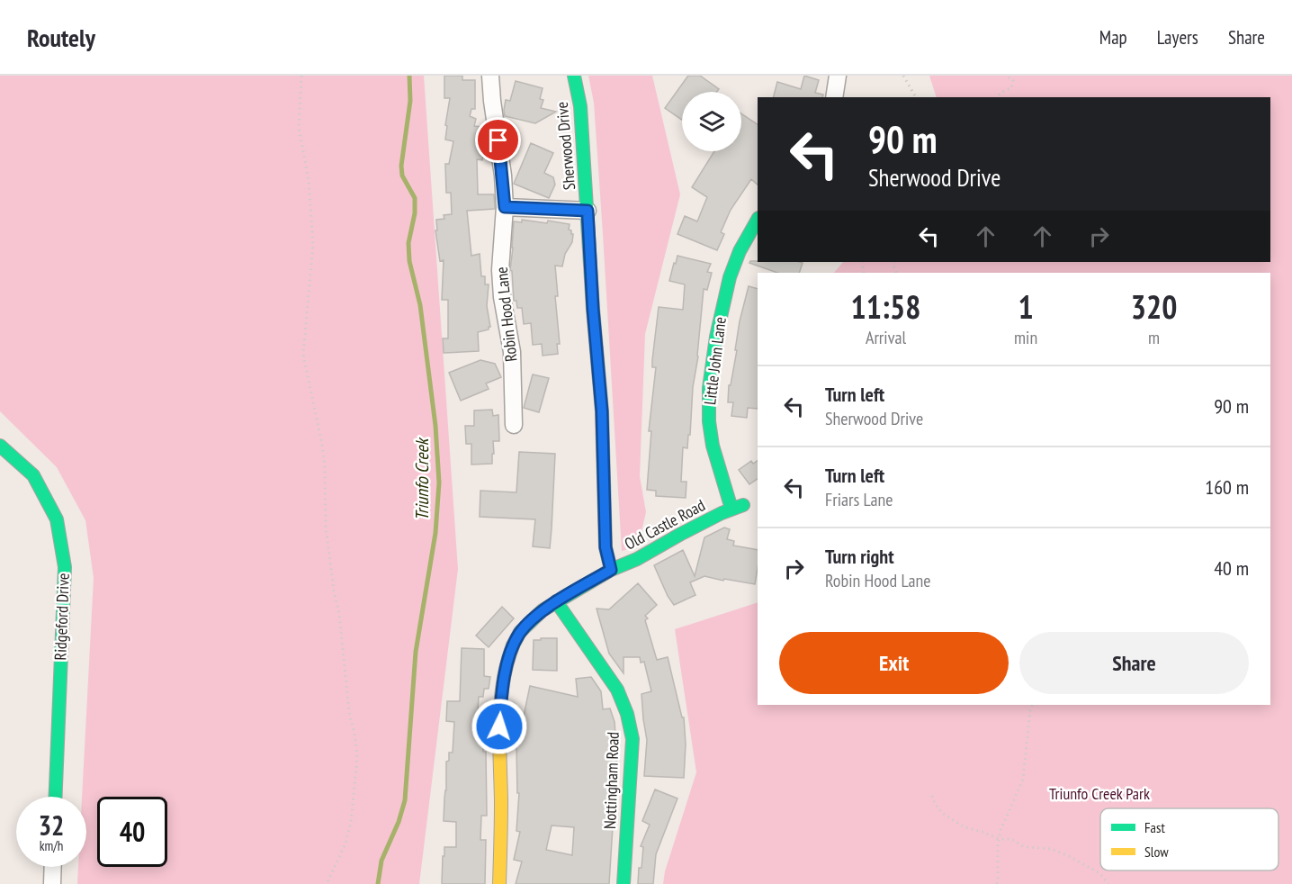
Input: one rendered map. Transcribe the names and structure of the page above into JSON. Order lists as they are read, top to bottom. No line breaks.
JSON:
{"streets":{"street":["Sherwood Drive","Robin Hood Lane","Little John Lane","Old Castle Road","Ridgeford Drive","Nottingham Road"]},"crossings":[["Sherwood Drive","Old Castle Road"],["Little John Lane","Old Castle Road"],["Old Castle Road","Nottingham Road"]],"water":["Triunfo Creek"],"parks":["Triunfo Creek Park"],"legend":["Fast","Slow"],"page":{"header":"Routely","nav":["Map","Layers","Share"],"turn":["90 m","Sherwood Drive"],"eta":["11:58","Arrival","1","min","320","m"],"list":[{"name":"Turn left","note":"Sherwood Drive","value":"90 m"},{"name":"Turn left","note":"Friars Lane","value":"160 m"},{"name":"Turn right","note":"Robin Hood Lane","value":"40 m"}],"buttons":["Exit","Share"],"speed":"32 km/h","limit":"40"}}
